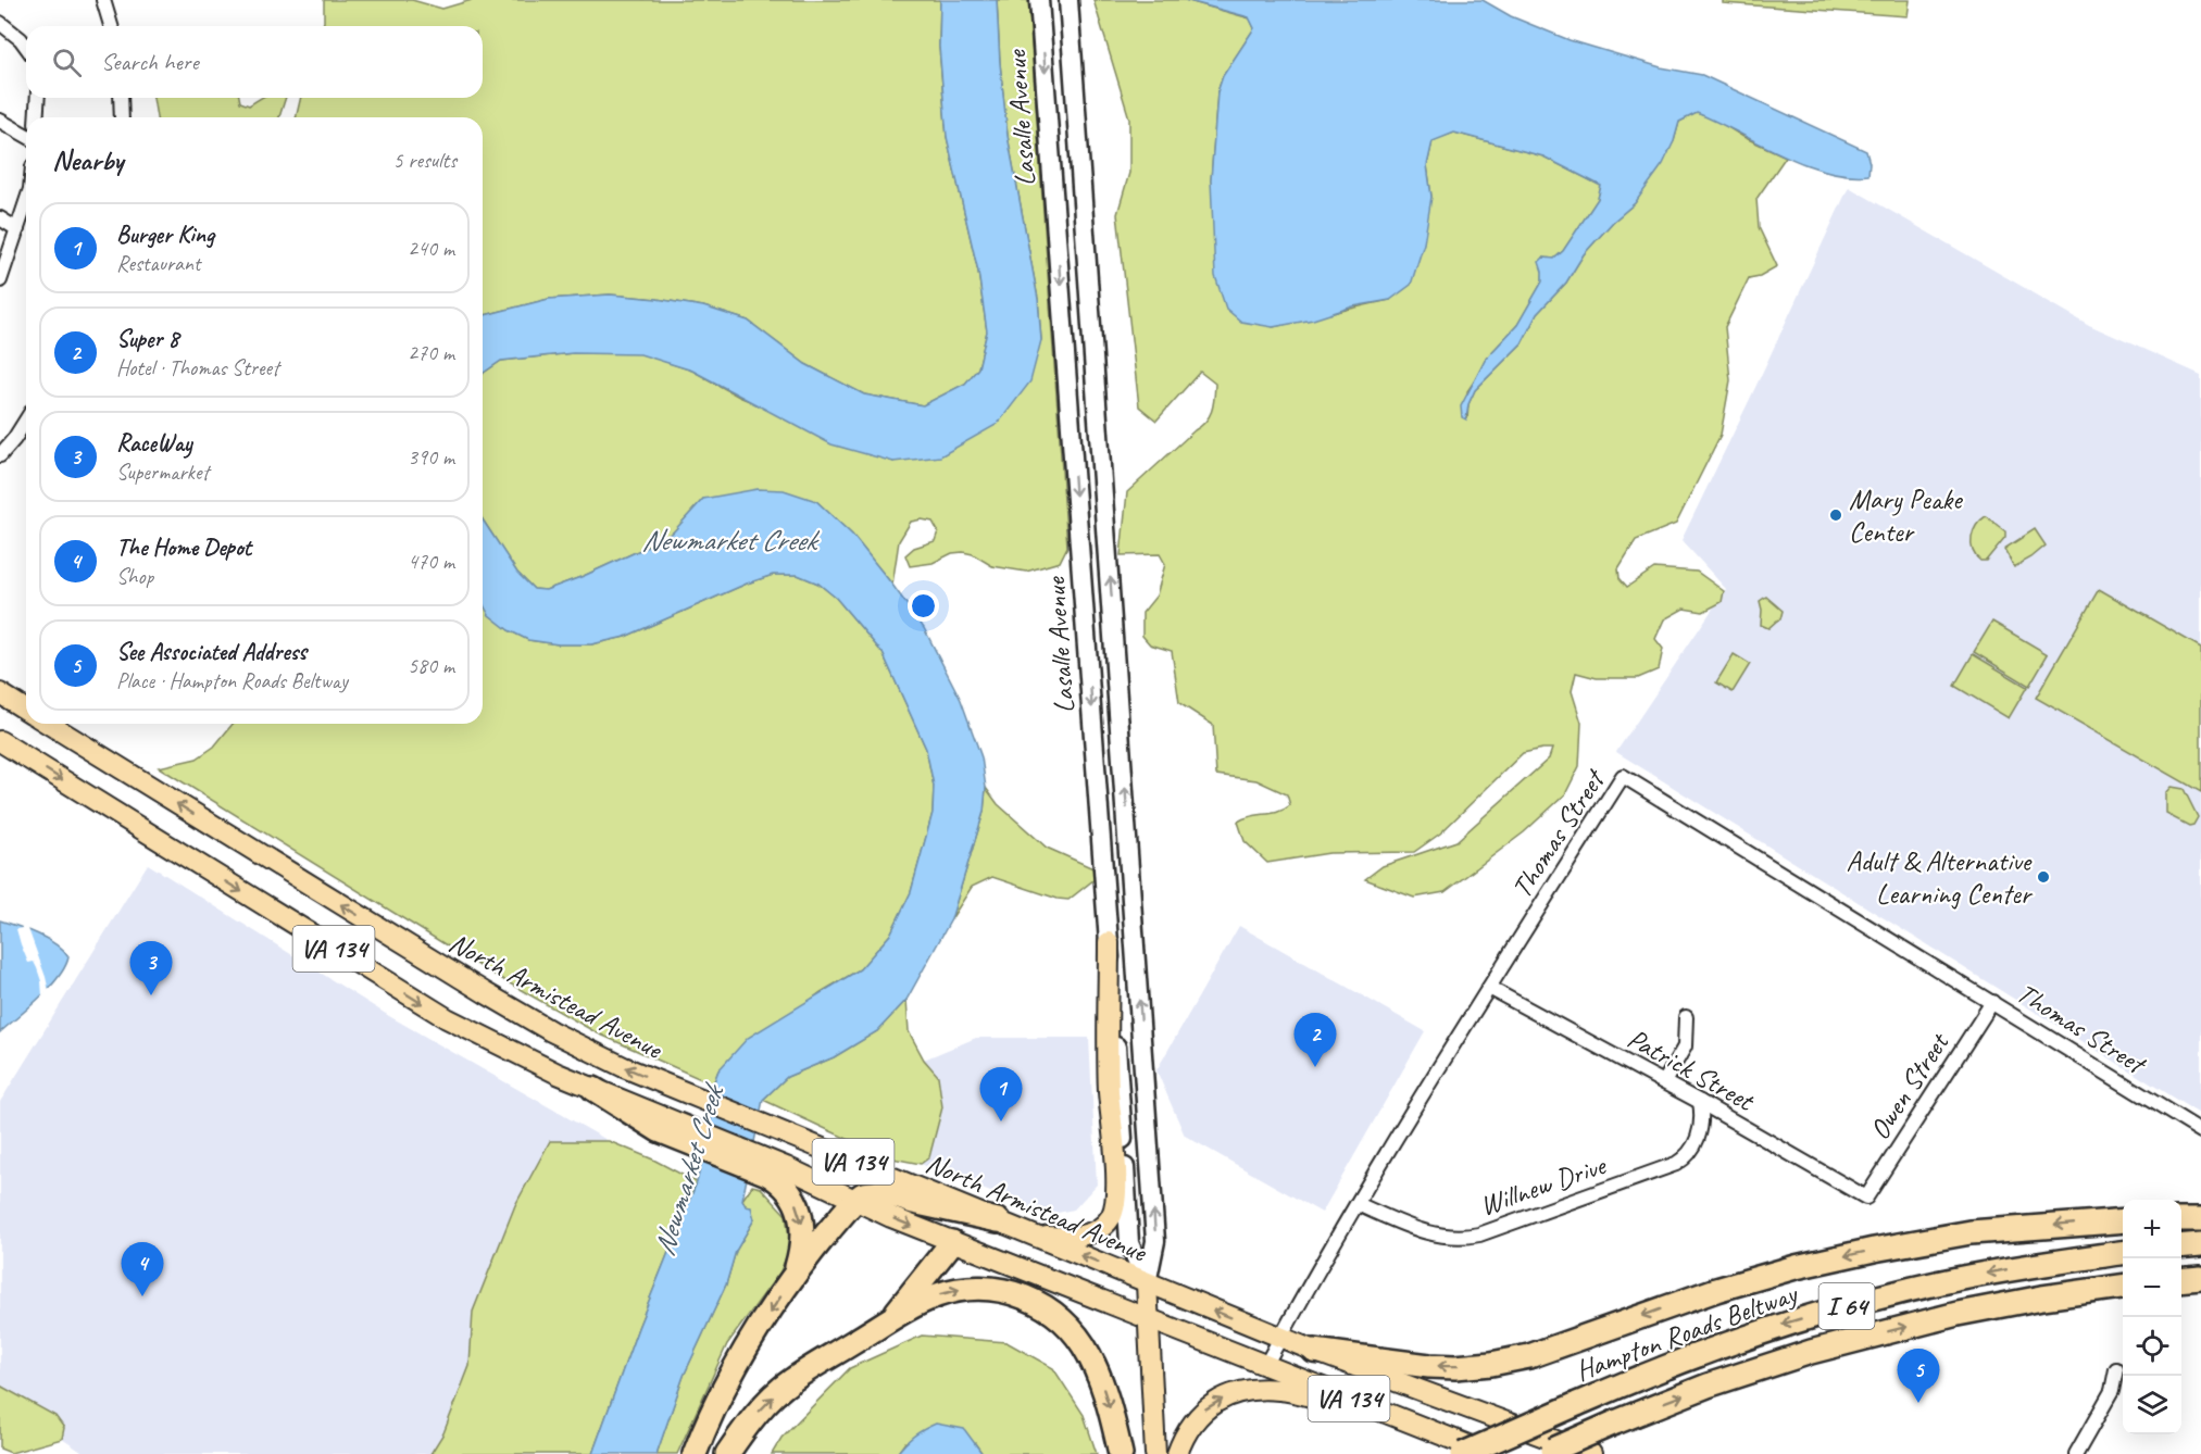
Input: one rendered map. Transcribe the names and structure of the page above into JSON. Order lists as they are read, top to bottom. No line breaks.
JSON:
{"streets":{"highway":["I 64","Hampton Roads Beltway"],"main road":["Lasalle Avenue","VA 134","North Armistead Avenue"],"street":["Thomas Street","Patrick Street","Owen Street","Willnew Drive"]},"crossings":[["Lasalle Avenue","VA 134"],["Lasalle Avenue","North Armistead Avenue"],["Thomas Street","VA 134"],["Thomas Street","North Armistead Avenue"],["Thomas Street","Patrick Street"],["Thomas Street","Owen Street"],["Thomas Street","Willnew Drive"],["Patrick Street","Owen Street"],["Patrick Street","Willnew Drive"]],"water":["Newmarket Creek"],"places":["Mary Peake Center","Adult & Alternative Learning Center"],"page":{"search":"Search here","heading":["Nearby","5 results"],"list":[{"mark":"1","name":"Burger King","note":"Restaurant","value":"240 m"},{"mark":"2","name":"Super 8","note":"Hotel · Thomas Street","value":"270 m"},{"mark":"3","name":"RaceWay","note":"Supermarket","value":"390 m"},{"mark":"4","name":"The Home Depot","note":"Shop","value":"470 m"},{"mark":"5","name":"See Associated Address","note":"Place · Hampton Roads Beltway","value":"580 m"}],"pins":["3","2","1","4","5"],"map_buttons":["+","−"]}}
